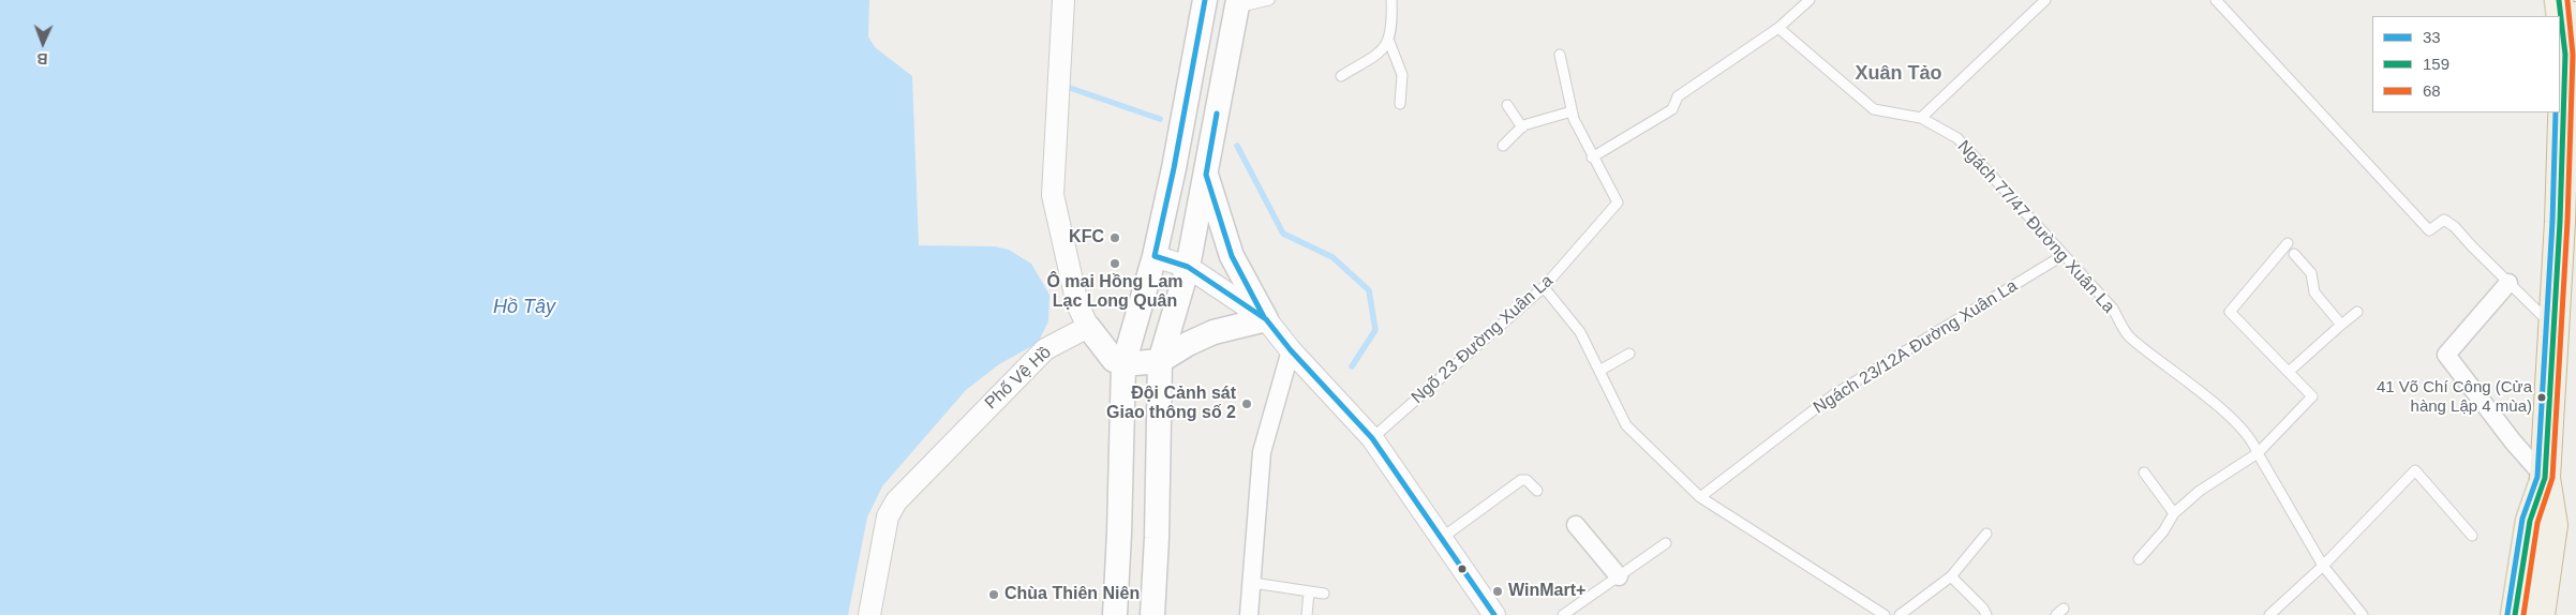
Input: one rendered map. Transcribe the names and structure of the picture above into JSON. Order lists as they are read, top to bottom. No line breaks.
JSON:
{"streets":{"street":["Phố Vệ Hồ"],"lane":["Ngách 77/47 Đường Xuân La","Ngõ 23 Đường Xuân La","Ngách 23/12A Đường Xuân La"]},"crossings":[["Ngách 77/47 Đường Xuân La","Ngách 23/12A Đường Xuân La"]],"districts":["Xuân Tảo"],"water":["Hồ Tây"],"places":["KFC","Ô mai Hồng Lam Lạc Long Quân","41 Võ Chí Công (Cửa hàng Lập 4 mùa)","Đội Cảnh sát Giao thông số 2","WinMart+","Chùa Thiên Niên"],"lines":["transit line 33","transit line 159","transit line 68"],"legend":["33","159","68"],"north":"bottom"}
